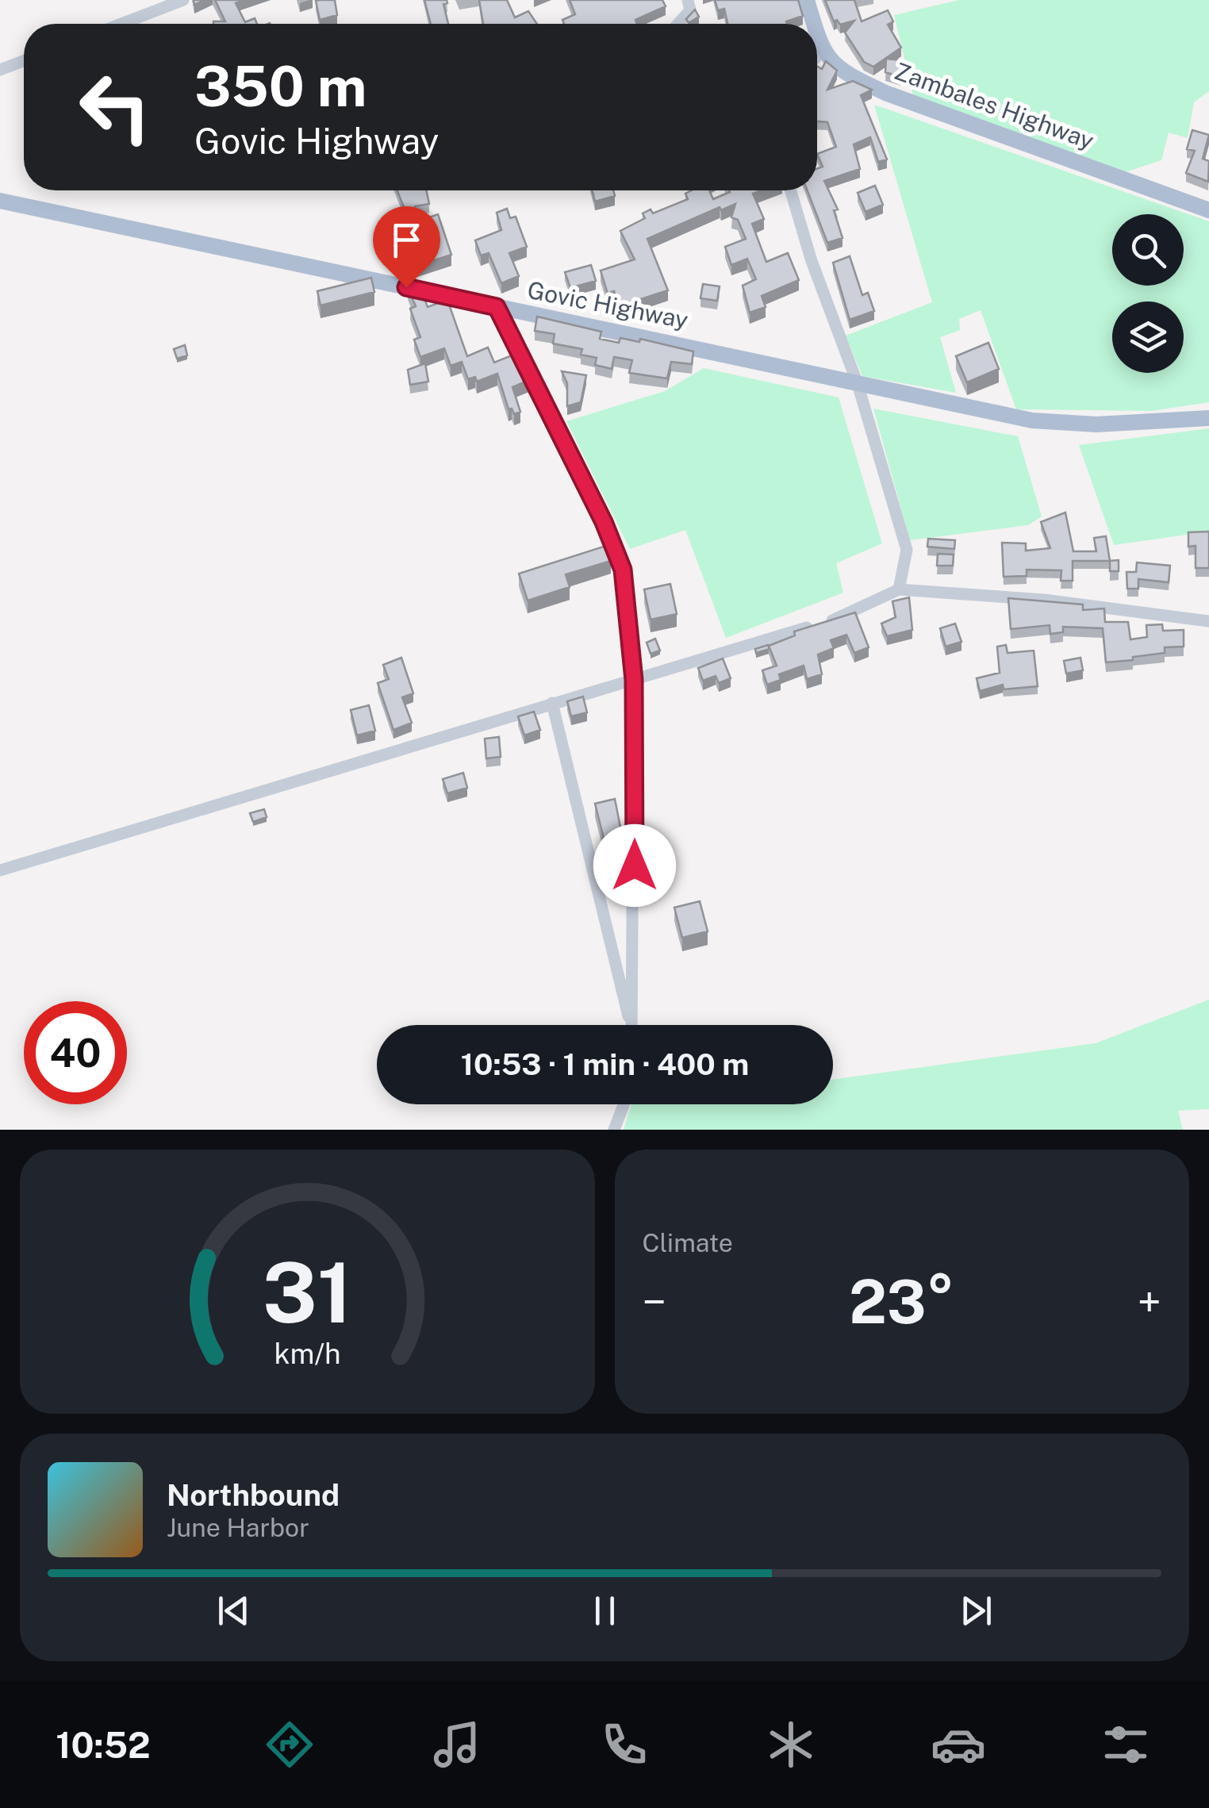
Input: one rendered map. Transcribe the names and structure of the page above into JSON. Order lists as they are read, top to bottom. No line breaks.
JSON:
{"streets":{"main road":["Zambales Highway","Govic Highway"]},"page":{"turn":["350 m","Govic Highway"],"limit":"40","trip":"10:53 · 1 min · 400 m","tile":"Climate","heat":["−","23°","+"],"song":["Northbound","June Harbor"],"tabs":"10:52","gauge":["31","km/h"]}}
